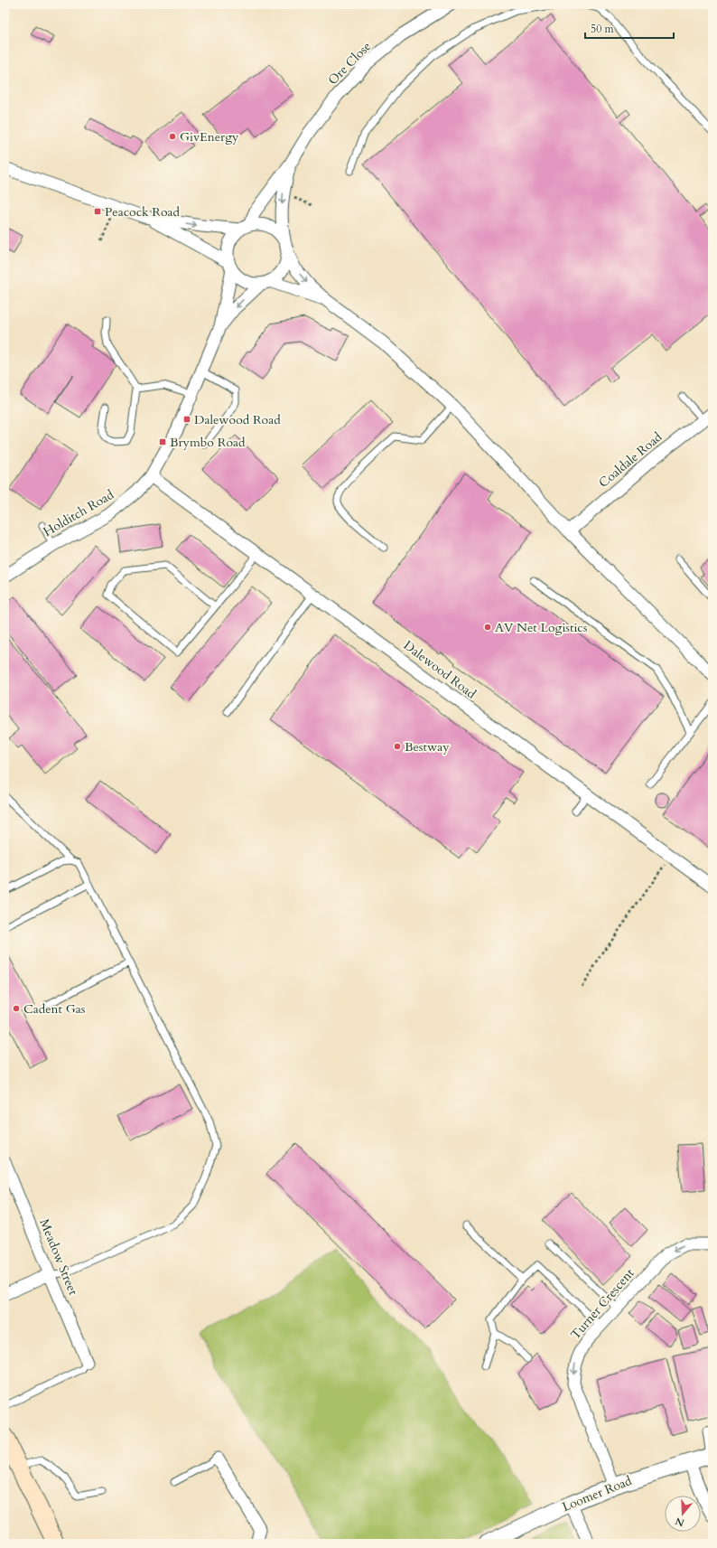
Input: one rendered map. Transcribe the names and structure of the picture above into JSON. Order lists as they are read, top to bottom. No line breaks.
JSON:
{"streets":{"street":["Ore Close","Coaldale Road","Holditch Road","Dalewood Road","Meadow Street","Turner Crescent","Loomer Road"]},"crossings":[["Ore Close","Holditch Road"],["Holditch Road","Dalewood Road"],["Turner Crescent","Loomer Road"]],"places":{"other":["GivEnergy","AV Net Logistics","Bestway","Cadent Gas"],"transit":["Peacock Road","Dalewood Road","Brymbo Road"]},"scale_bar":"50 m","north":"bottom"}
